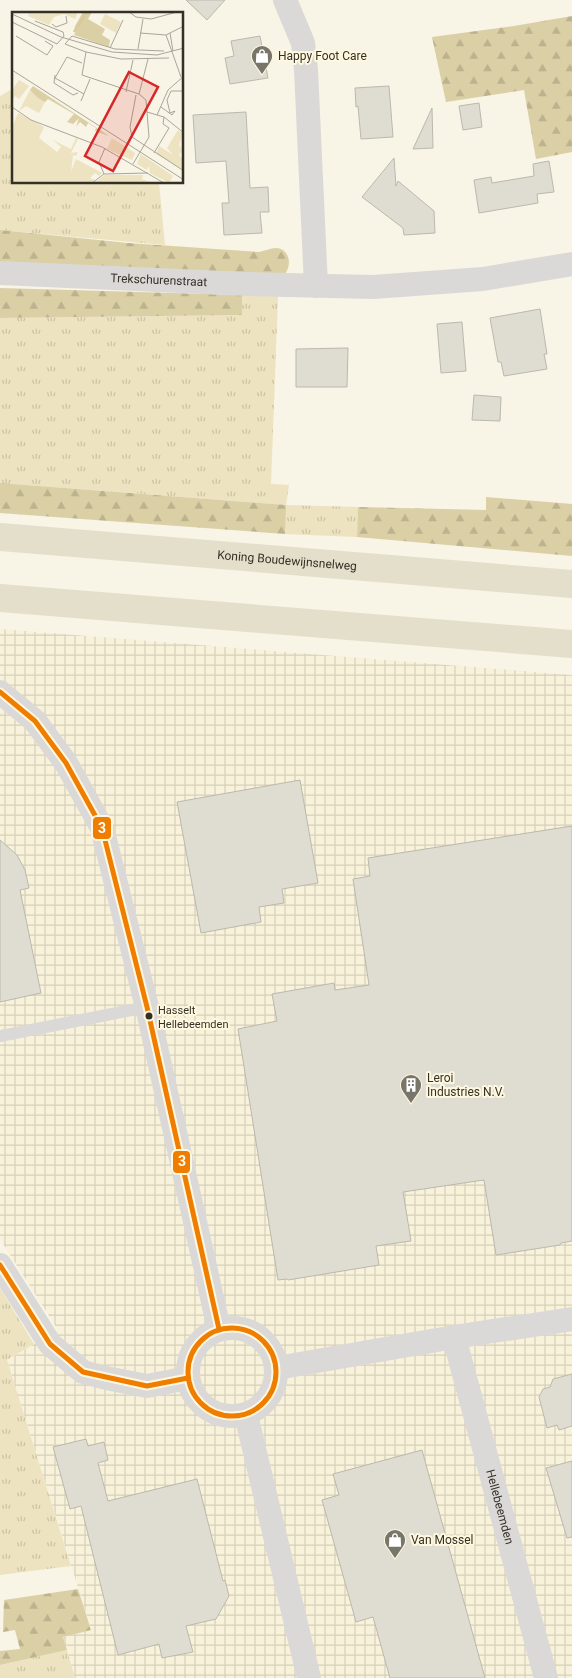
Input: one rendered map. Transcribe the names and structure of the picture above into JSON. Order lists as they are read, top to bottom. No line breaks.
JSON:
{"streets":{"highway":["Koning Boudewijnsnelweg"],"street":["Trekschurenstraat","Hellebeemden"]},"places":{"shop":["Happy Foot Care","Van Mossel"],"other":["Hasselt Hellebeemden"],"building":["Leroi Industries N.V."]},"lines":["transit line 3"]}
